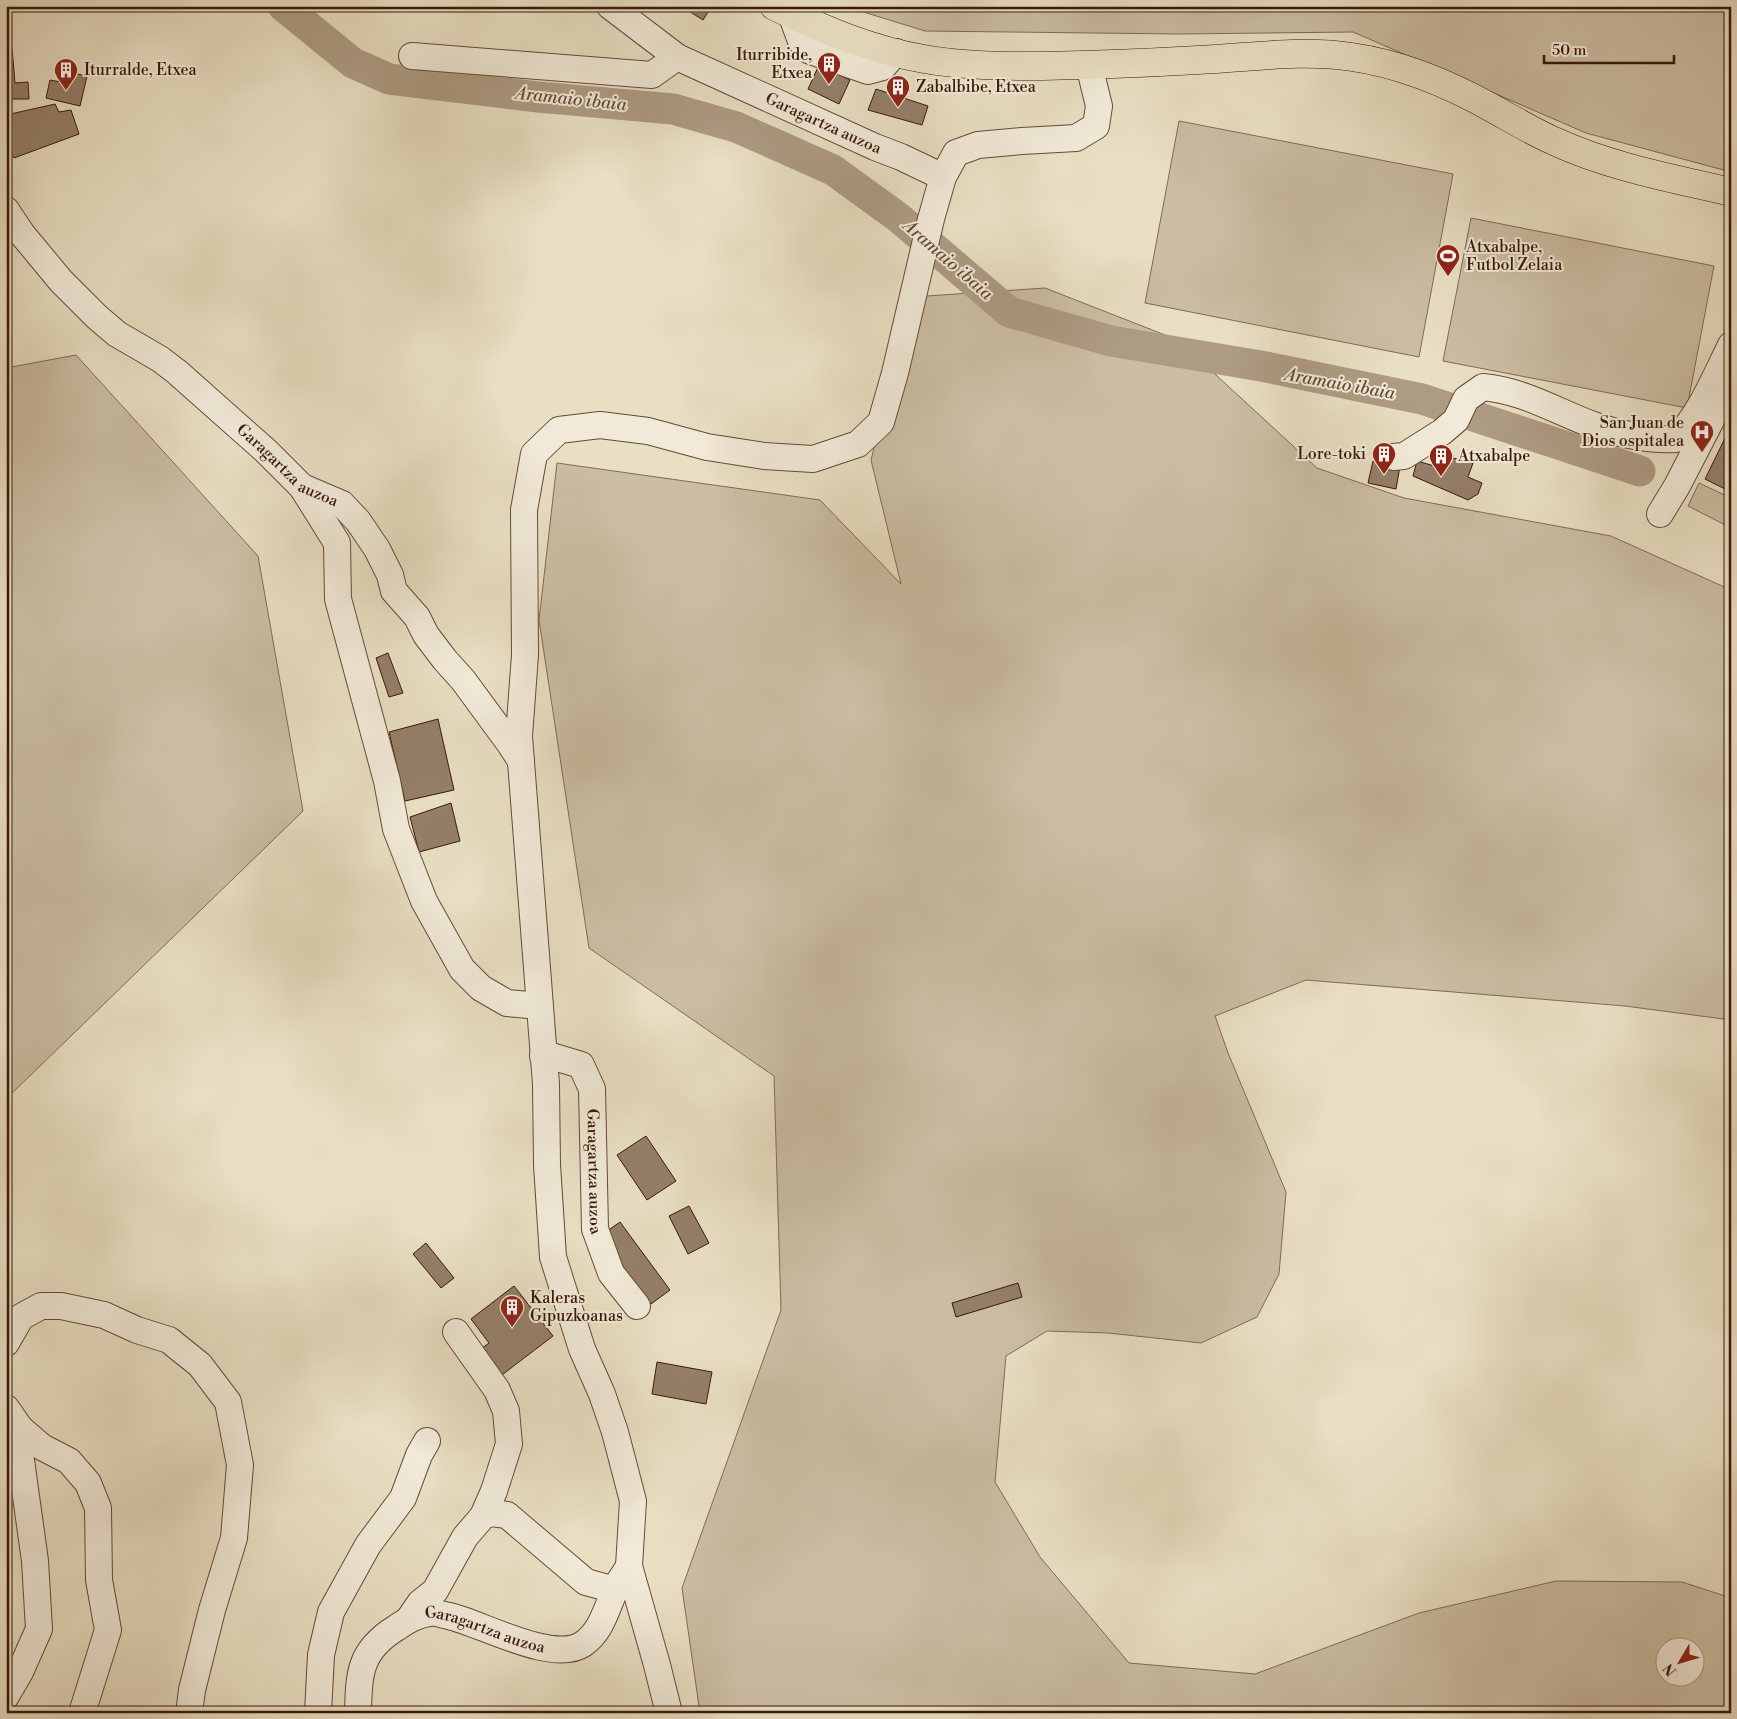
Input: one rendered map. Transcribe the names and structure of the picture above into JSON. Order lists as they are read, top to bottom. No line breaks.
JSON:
{"streets":{"street":["Garagartza auzoa"]},"water":["Aramaio ibaia"],"places":{"building":["Iturribide, Etxea","Iturralde, Etxea","Zabalbibe, Etxea","Lore-toki","Atxabalpe","Kaleras Gipuzkoanas"],"sports":["Atxabalpe, Futbol Zelaia"],"hospital":["San Juan de Dios ospitalea"]},"scale_bar":"50 m","north":"bottom left"}
